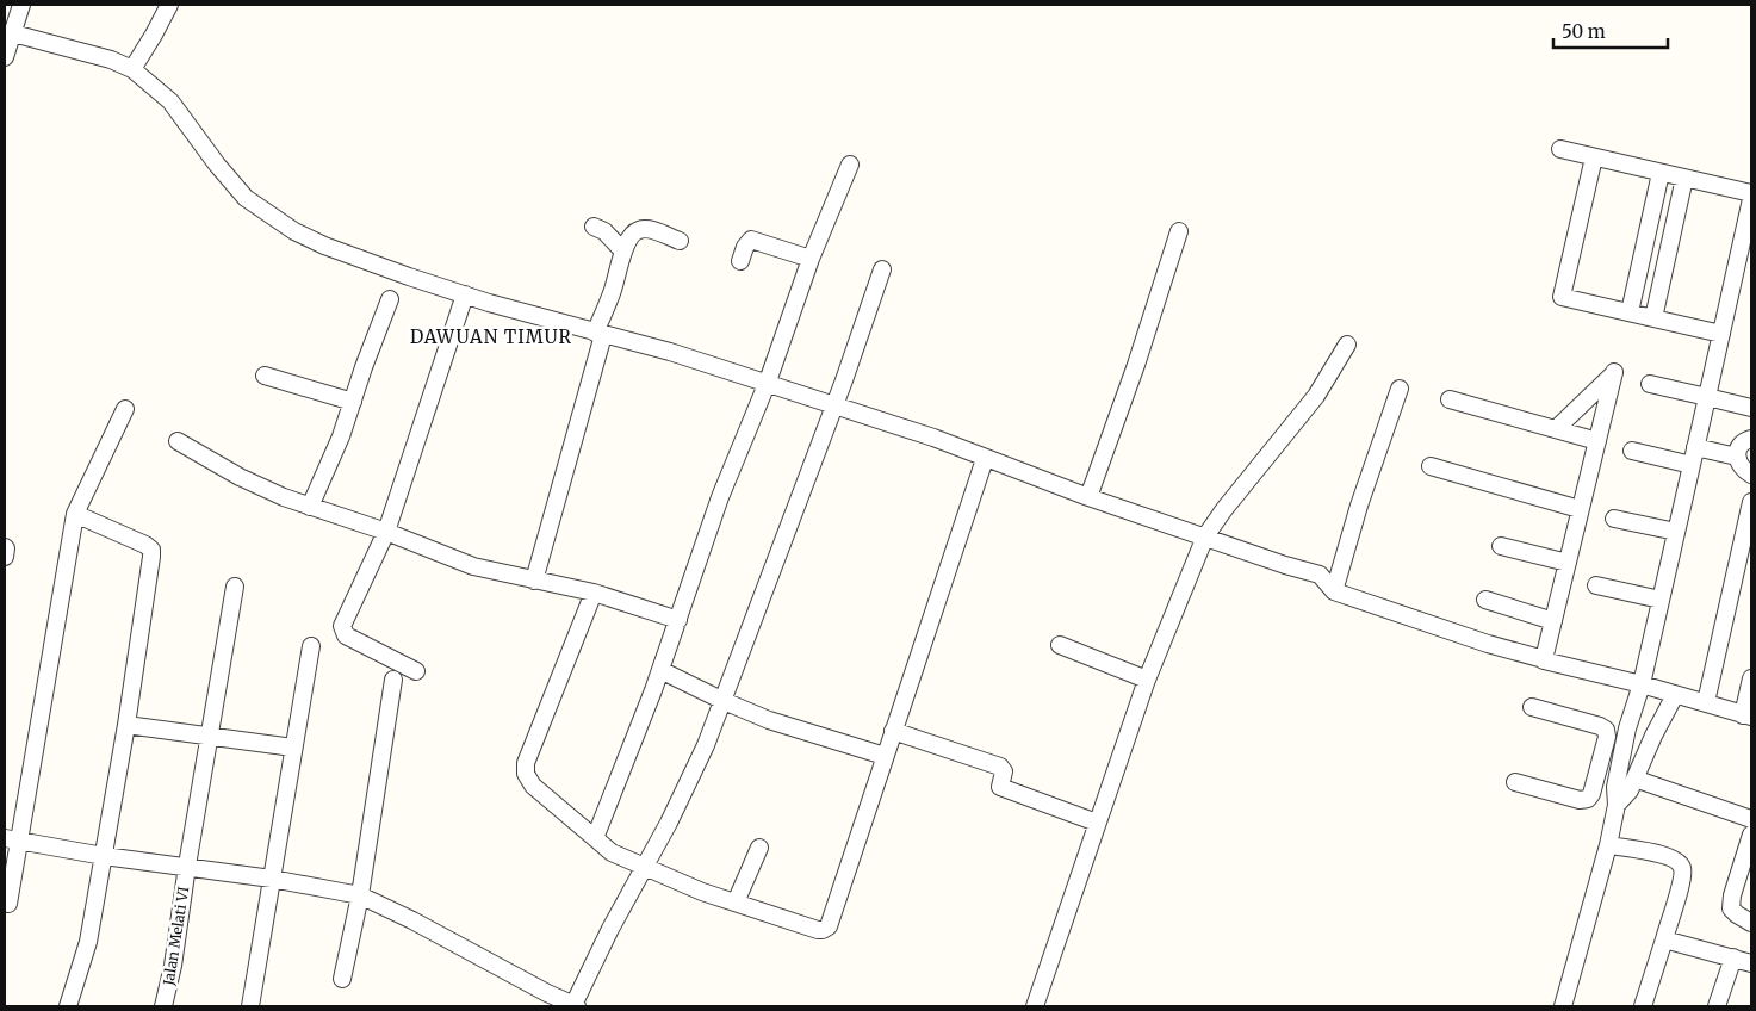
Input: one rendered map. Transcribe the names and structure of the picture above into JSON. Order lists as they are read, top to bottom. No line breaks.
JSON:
{"streets":{"street":["Jalan Melati VI"]},"districts":["DAWUAN TIMUR"],"scale_bar":"50 m"}
